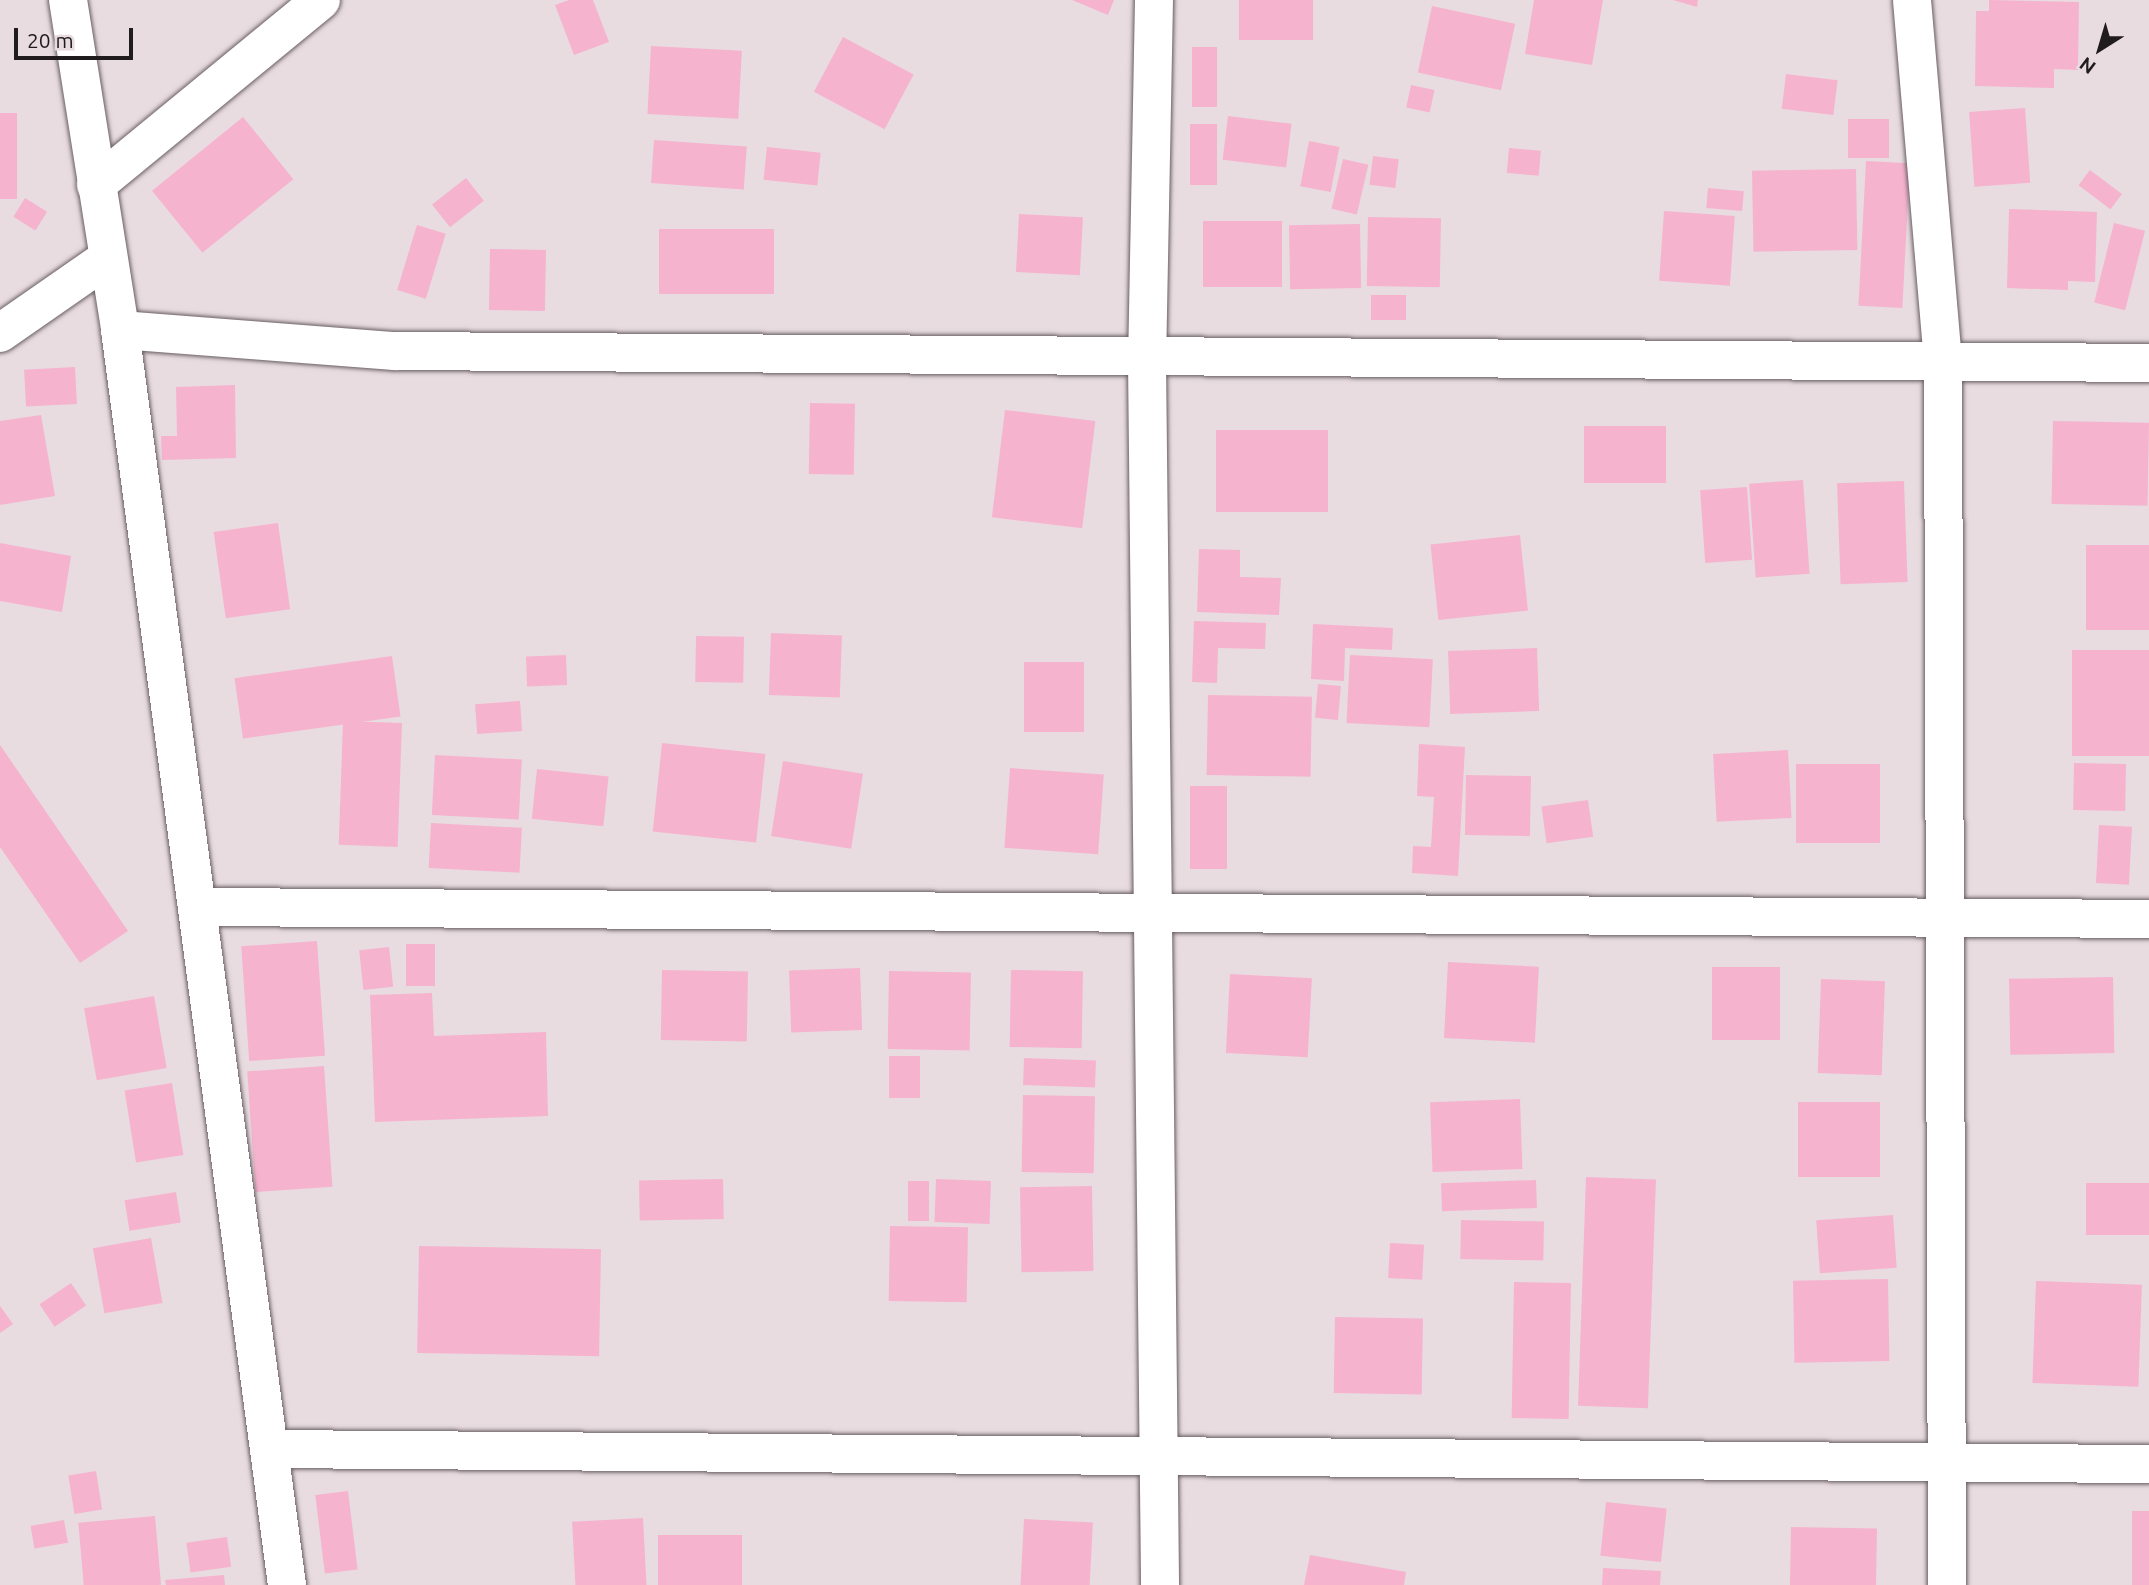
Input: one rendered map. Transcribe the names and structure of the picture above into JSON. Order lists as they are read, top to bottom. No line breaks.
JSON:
{"scale_bar":"20 m","north":"bottom left"}
